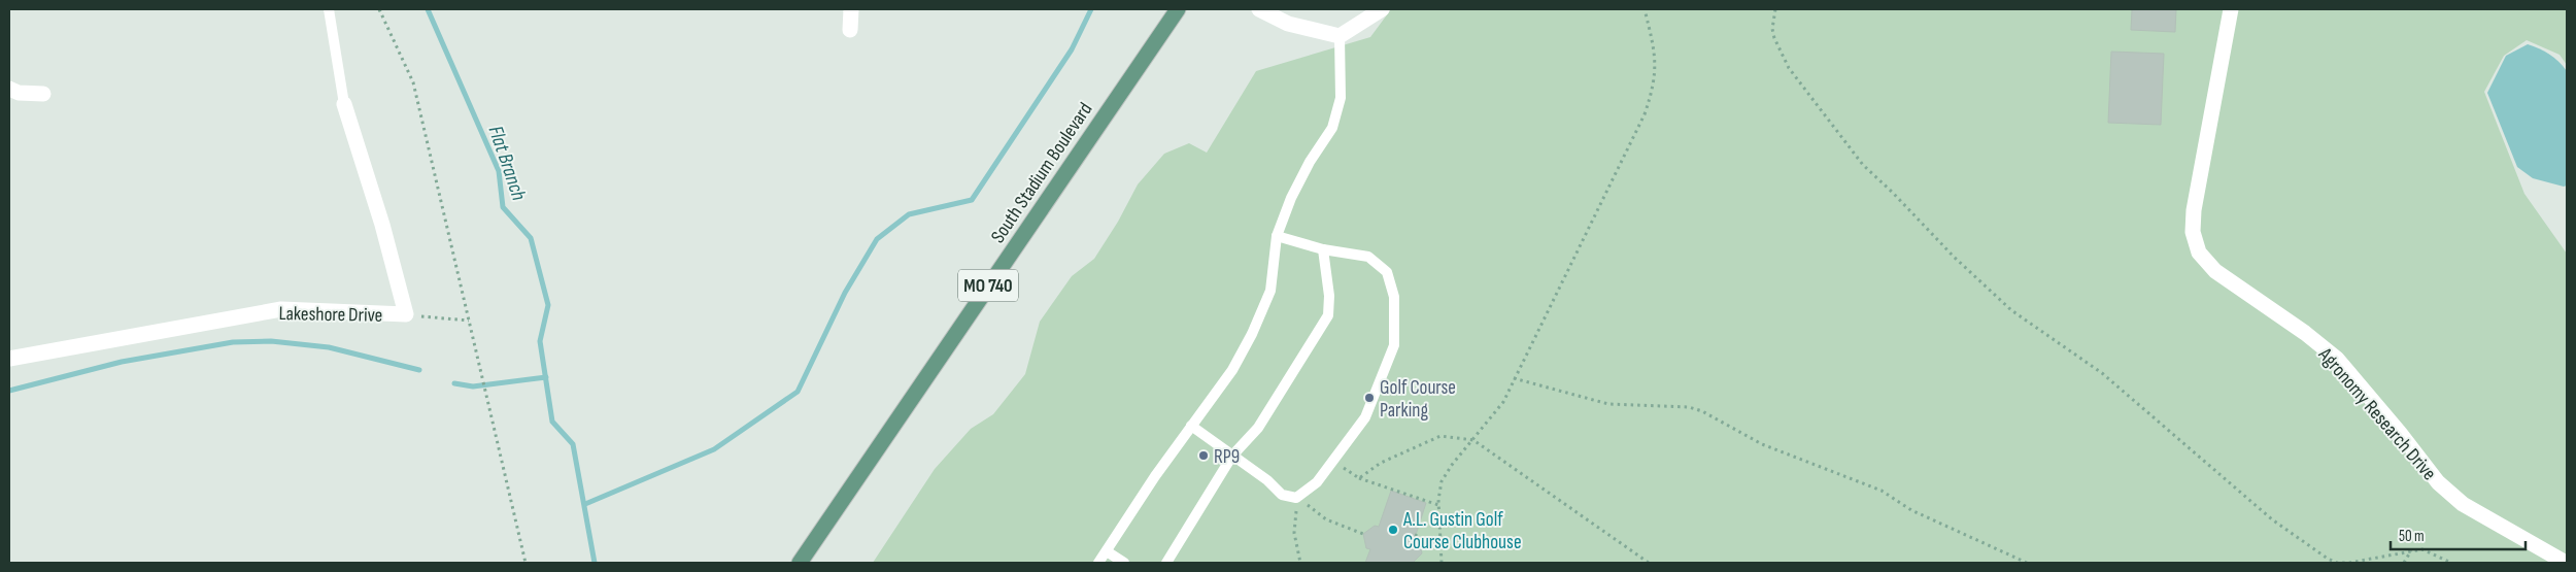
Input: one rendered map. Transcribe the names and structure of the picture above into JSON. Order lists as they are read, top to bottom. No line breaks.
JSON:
{"streets":{"main road":["South Stadium Boulevard","MO 740"],"street":["Lakeshore Drive","Agronomy Research Drive"]},"water":["Flat Branch"],"places":["Golf Course Parking","RP9","A.L. Gustin Golf Course Clubhouse"],"scale_bar":"50 m"}
